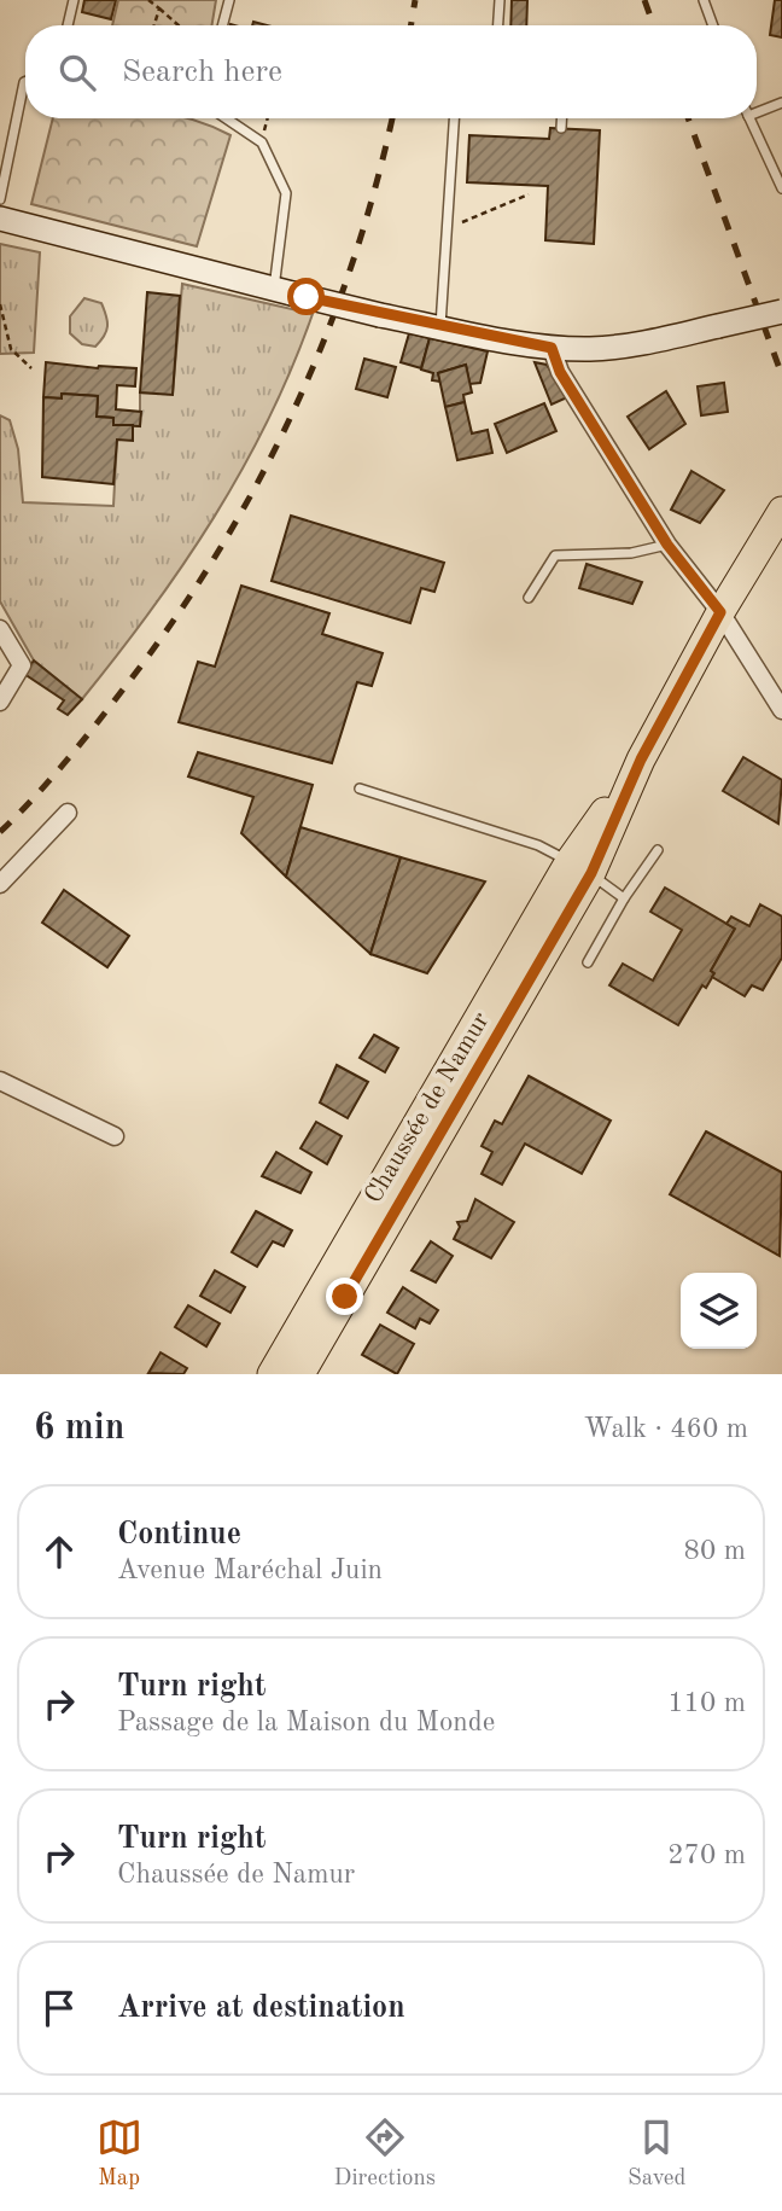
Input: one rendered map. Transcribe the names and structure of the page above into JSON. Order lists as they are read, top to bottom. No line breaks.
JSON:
{"streets":{"main road":["Chaussée de Namur"]},"page":{"search":"Search here","heading":["6 min","Walk · 460 m"],"list":[["Continue","Avenue Maréchal Juin","80 m"],["Turn right","Passage de la Maison du Monde","110 m"],["Turn right","Chaussée de Namur","270 m"],"Arrive at destination"],"nav":["Map","Directions","Saved"]}}
